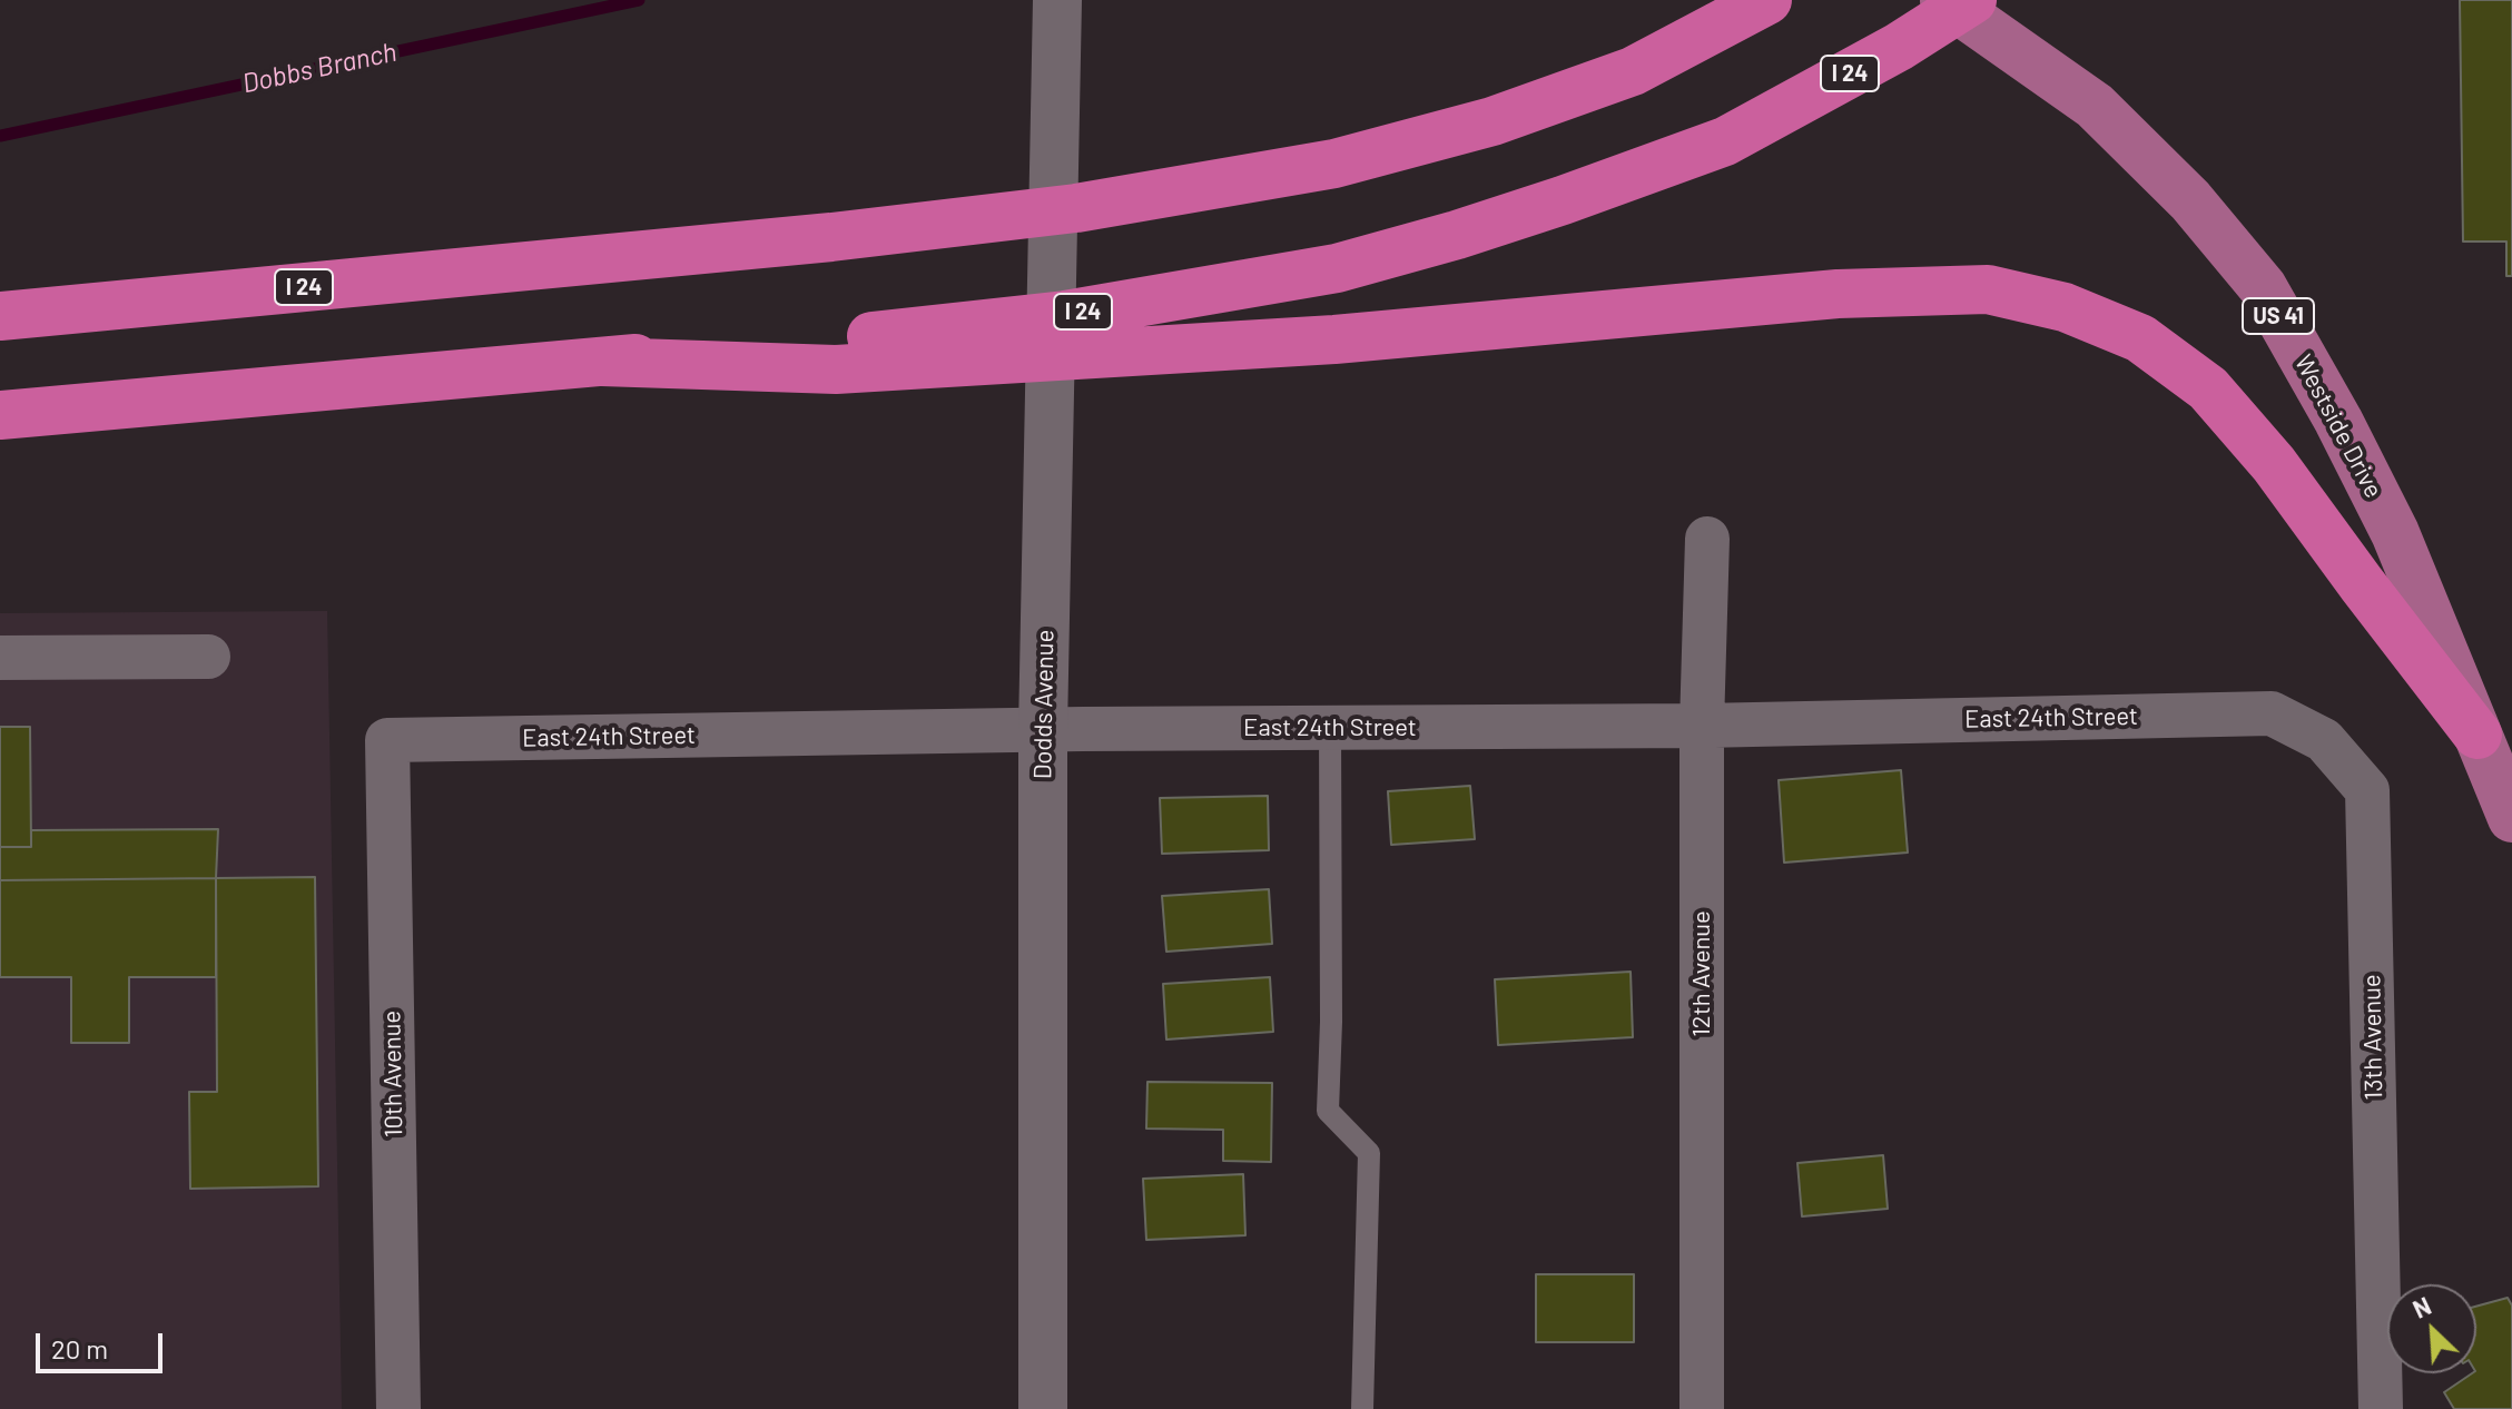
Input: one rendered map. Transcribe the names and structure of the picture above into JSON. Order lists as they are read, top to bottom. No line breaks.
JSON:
{"streets":{"highway":["I 24"],"main road":["US 41","Westside Drive"],"street":["Dodds Avenue","East 24th Street","12th Avenue","13th Avenue","10th Avenue"]},"crossings":[["Dodds Avenue","East 24th Street"],["East 24th Street","12th Avenue"],["East 24th Street","13th Avenue"],["East 24th Street","10th Avenue"]],"water":["Dobbs Branch"],"scale_bar":"20 m","north":"top left"}
